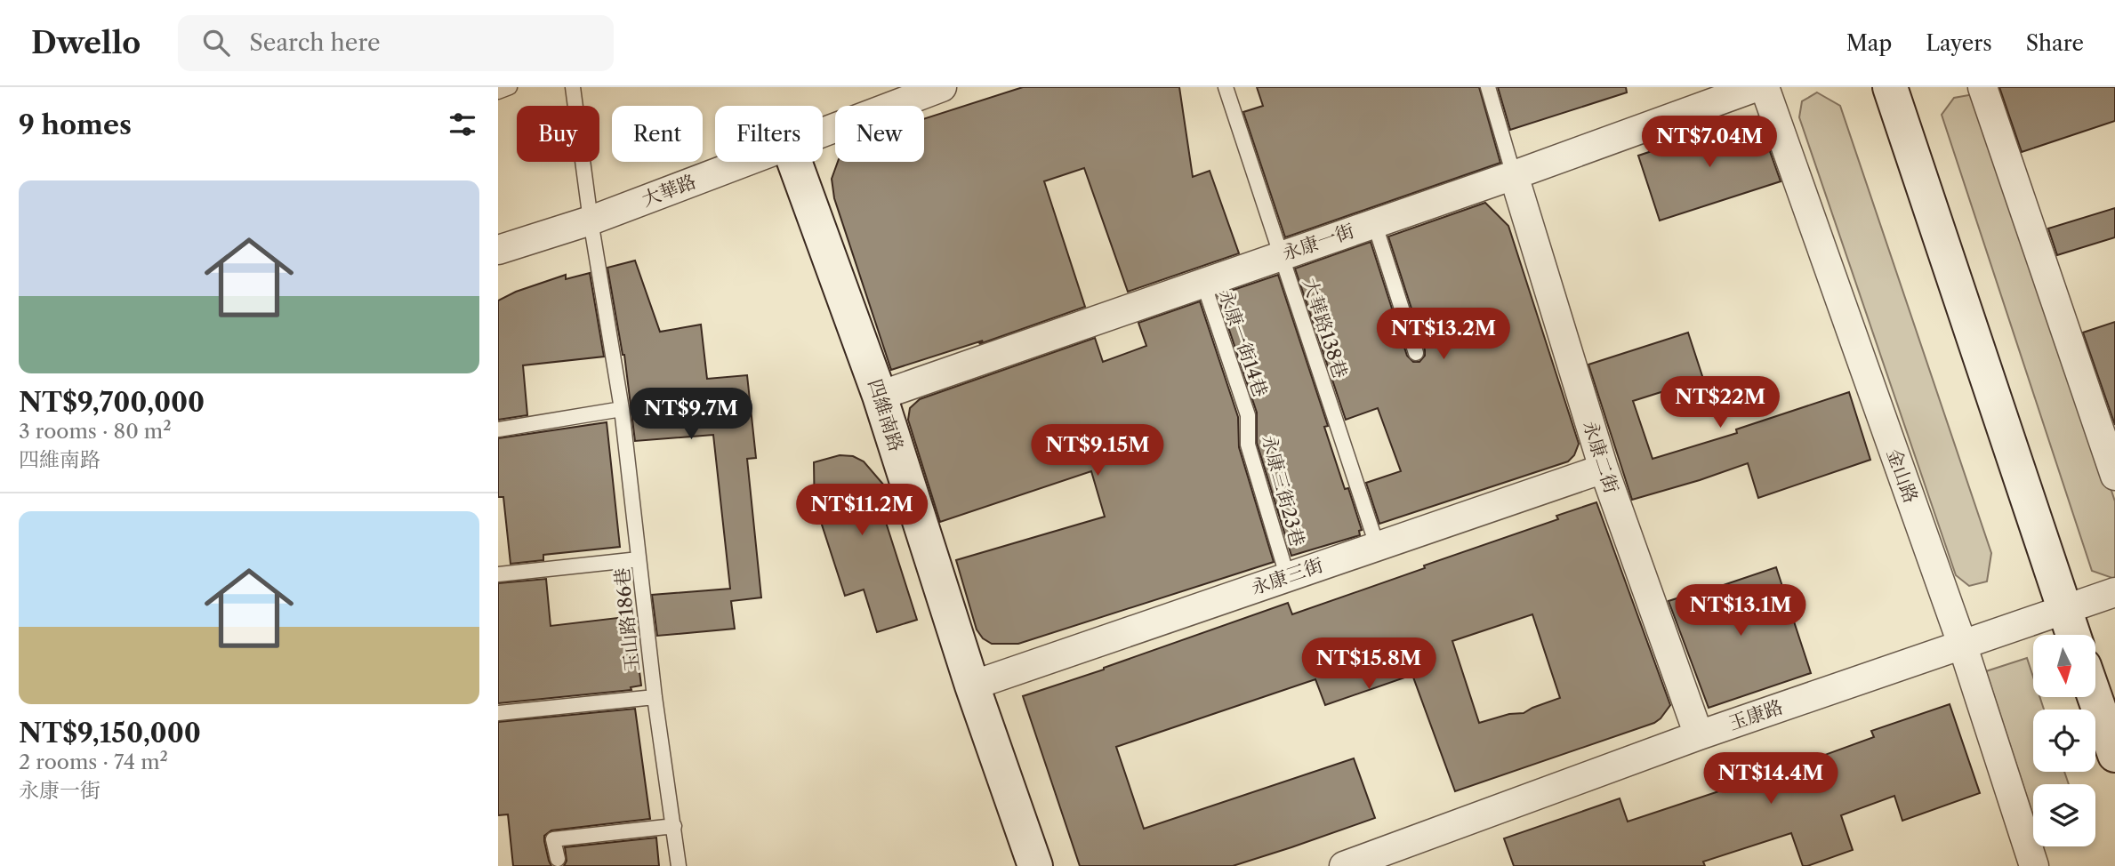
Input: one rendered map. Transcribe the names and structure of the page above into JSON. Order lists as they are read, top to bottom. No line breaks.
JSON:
{"streets":{"street":["大華路","永康一街","四維南路","永康二街","金山路","永康三街","玉康路"],"lane":["大華路138巷","永康一街14巷","永康三街23巷","玉山路186巷"]},"crossings":[["大華路","玉山路186巷"],["永康一街","大華路138巷"],["永康一街","永康一街14巷"],["永康一街","四維南路"],["永康一街","永康二街"],["大華路138巷","永康三街"],["永康一街14巷","永康三街23巷"],["四維南路","永康三街"],["永康二街","永康三街"],["永康二街","玉康路"],["金山路","玉康路"],["永康三街23巷","永康三街"]],"north":"bottom","page":{"header":"Dwello","search":"Search here","nav":["Map","Layers","Share"],"heading":"9 homes","chip":["Buy","Rent","Filters","New"],"price":["NT$7.04M","NT$13.2M","NT$22M","NT$9.7M","NT$9.15M","NT$11.2M","NT$13.1M","NT$15.8M","NT$14.4M"],"list":[{"name":"NT$9,700,000","note":"3 rooms · 80 m² · 四維南路"},{"name":"NT$9,150,000","note":"2 rooms · 74 m² · 永康一街"}]}}
